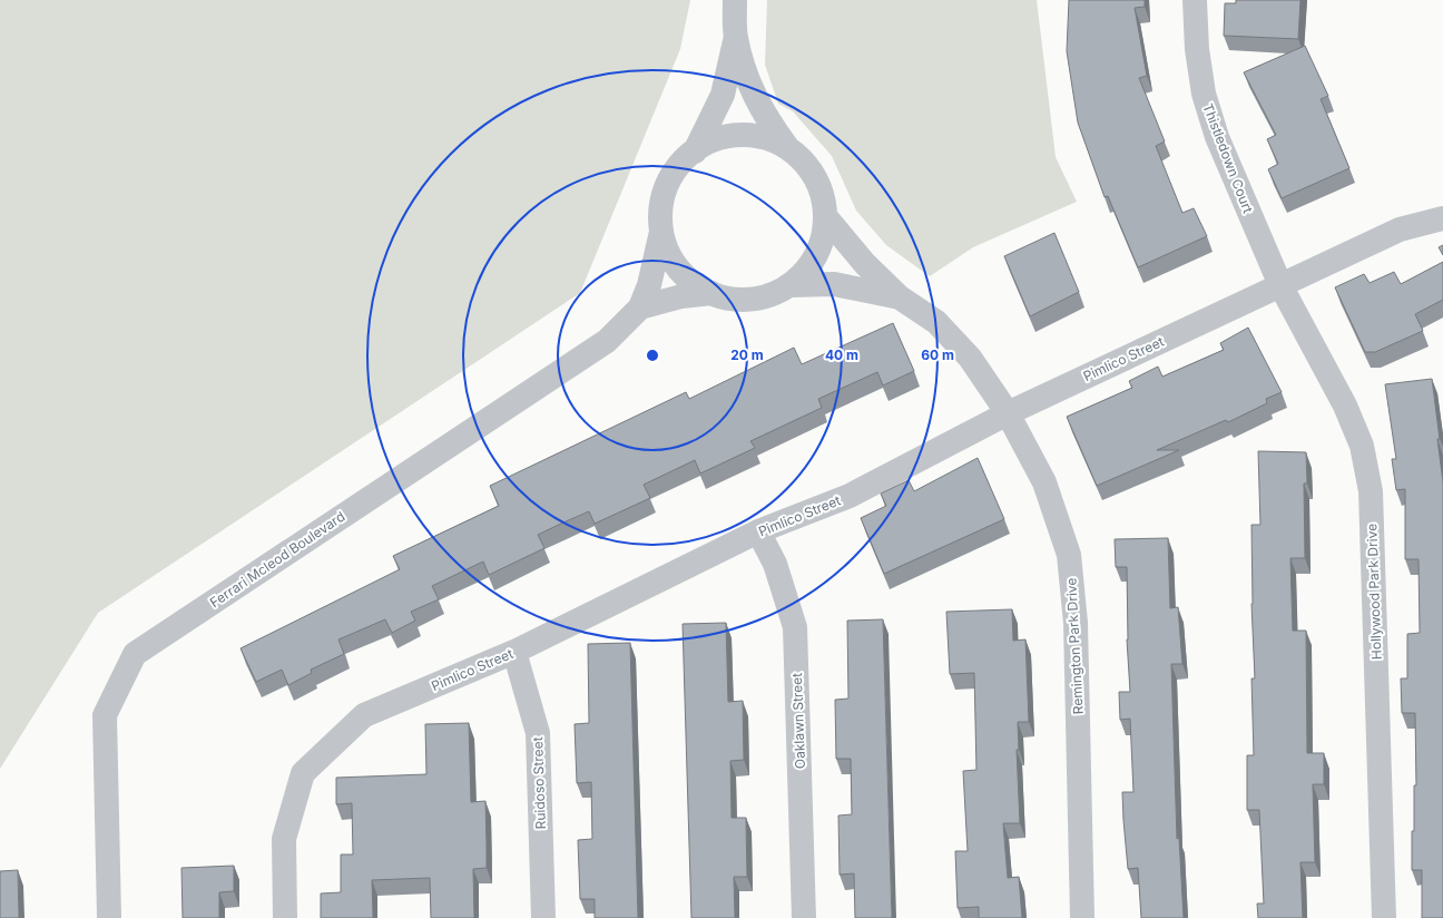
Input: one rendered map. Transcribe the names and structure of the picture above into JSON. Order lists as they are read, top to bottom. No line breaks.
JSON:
{"streets":{"street":["Thistledown Court","Pimlico Street","Ferrari Mcleod Boulevard","Hollywood Park Drive","Remington Park Drive","Oaklawn Street","Ruidoso Street"]},"crossings":[["Thistledown Court","Pimlico Street"],["Thistledown Court","Hollywood Park Drive"],["Pimlico Street","Hollywood Park Drive"],["Pimlico Street","Remington Park Drive"],["Pimlico Street","Oaklawn Street"],["Pimlico Street","Ruidoso Street"]],"rings":["20 m","40 m","60 m"]}
